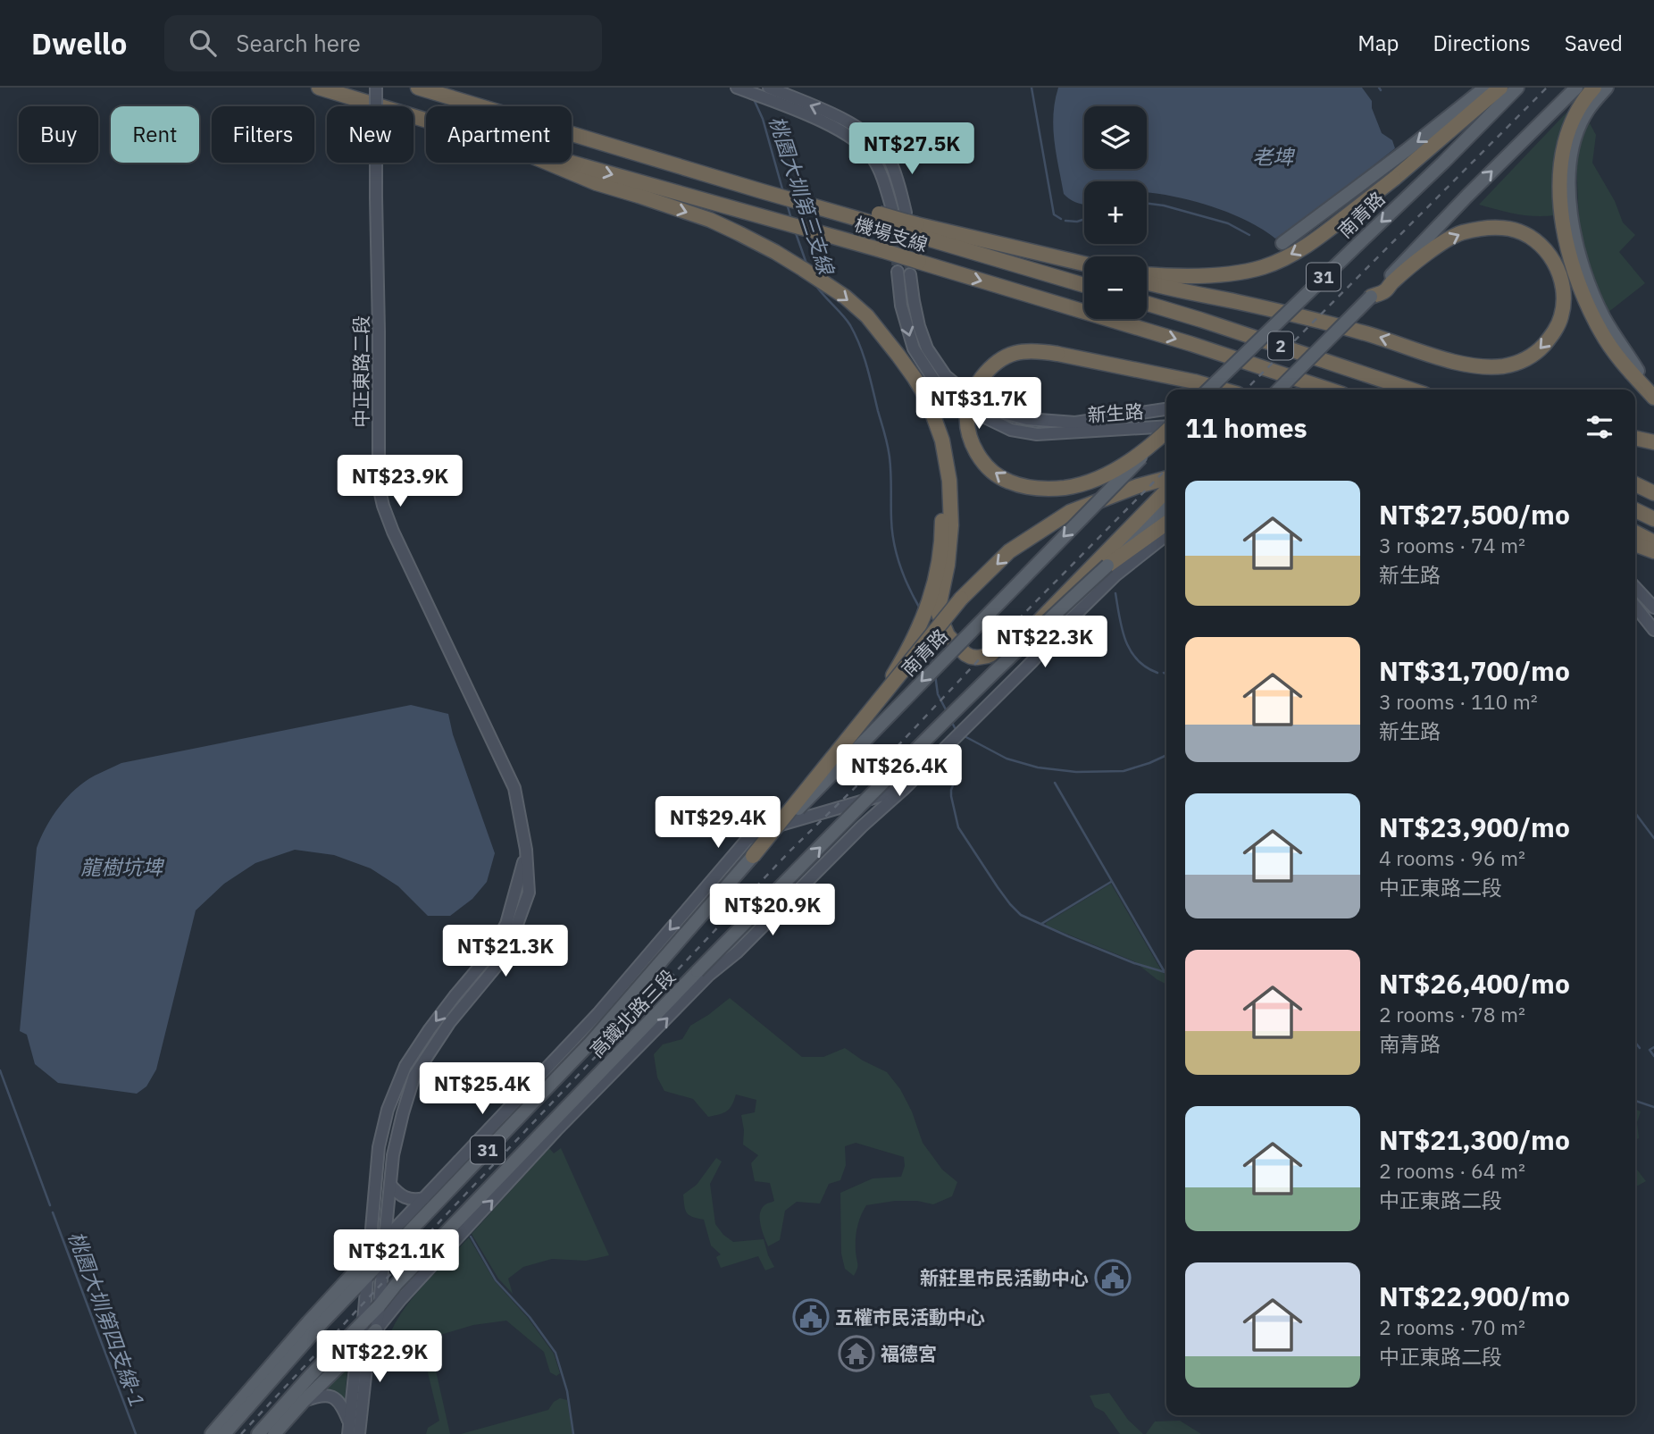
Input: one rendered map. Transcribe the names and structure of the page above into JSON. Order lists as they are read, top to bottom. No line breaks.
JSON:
{"streets":{"highway":["機場支線","2"],"main road":["南青路","31","中正東路二段","新生路","高鐵北路三段"]},"crossings":[["南青路","高鐵北路三段"],["31","高鐵北路三段"],["中正東路二段","高鐵北路三段"]],"one_way":["新生路"],"water":["老埤","桃園大圳第三支線","龍樹坑埤","桃園大圳第四支線-1"],"places":{"public building":["新莊里市民活動中心","五權市民活動中心"],"temple":["福德宮"]},"page":{"header":"Dwello","search":"Search here","nav":["Map","Directions","Saved"],"map_buttons":["+","−"],"chip":["Buy","Rent","Filters","New","Apartment"],"price":["NT$27.5K","NT$31.7K","NT$23.9K","NT$22.3K","NT$26.4K","NT$29.4K","NT$20.9K","NT$21.3K","NT$25.4K","NT$21.1K","NT$22.9K"],"heading":"11 homes","list":[{"name":"NT$27,500/mo","note":"3 rooms · 74 m² · 新生路"},{"name":"NT$31,700/mo","note":"3 rooms · 110 m² · 新生路"},{"name":"NT$23,900/mo","note":"4 rooms · 96 m² · 中正東路二段"},{"name":"NT$26,400/mo","note":"2 rooms · 78 m² · 南青路"},{"name":"NT$21,300/mo","note":"2 rooms · 64 m² · 中正東路二段"},{"name":"NT$22,900/mo","note":"2 rooms · 70 m² · 中正東路二段"}]}}
